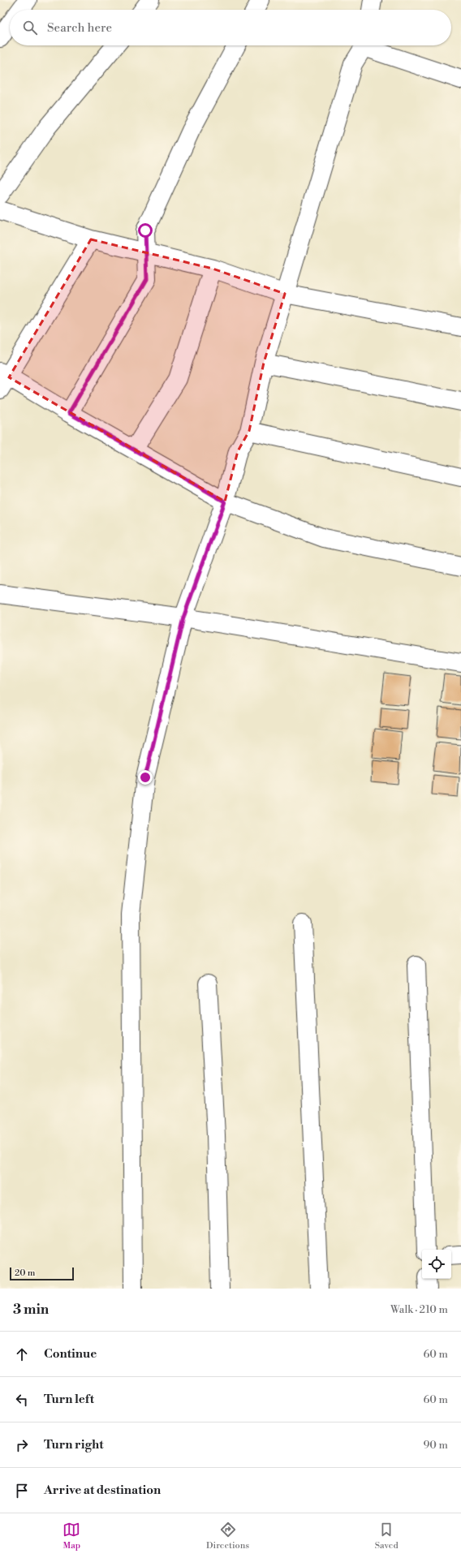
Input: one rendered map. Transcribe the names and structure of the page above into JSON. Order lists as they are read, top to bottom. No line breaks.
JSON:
{"scale_bar":"20 m","page":{"search":"Search here","scale":"20 m","heading":["3 min","Walk · 210 m"],"list":[["Continue","60 m"],["Turn left","60 m"],["Turn right","90 m"],"Arrive at destination"],"nav":["Map","Directions","Saved"]}}
